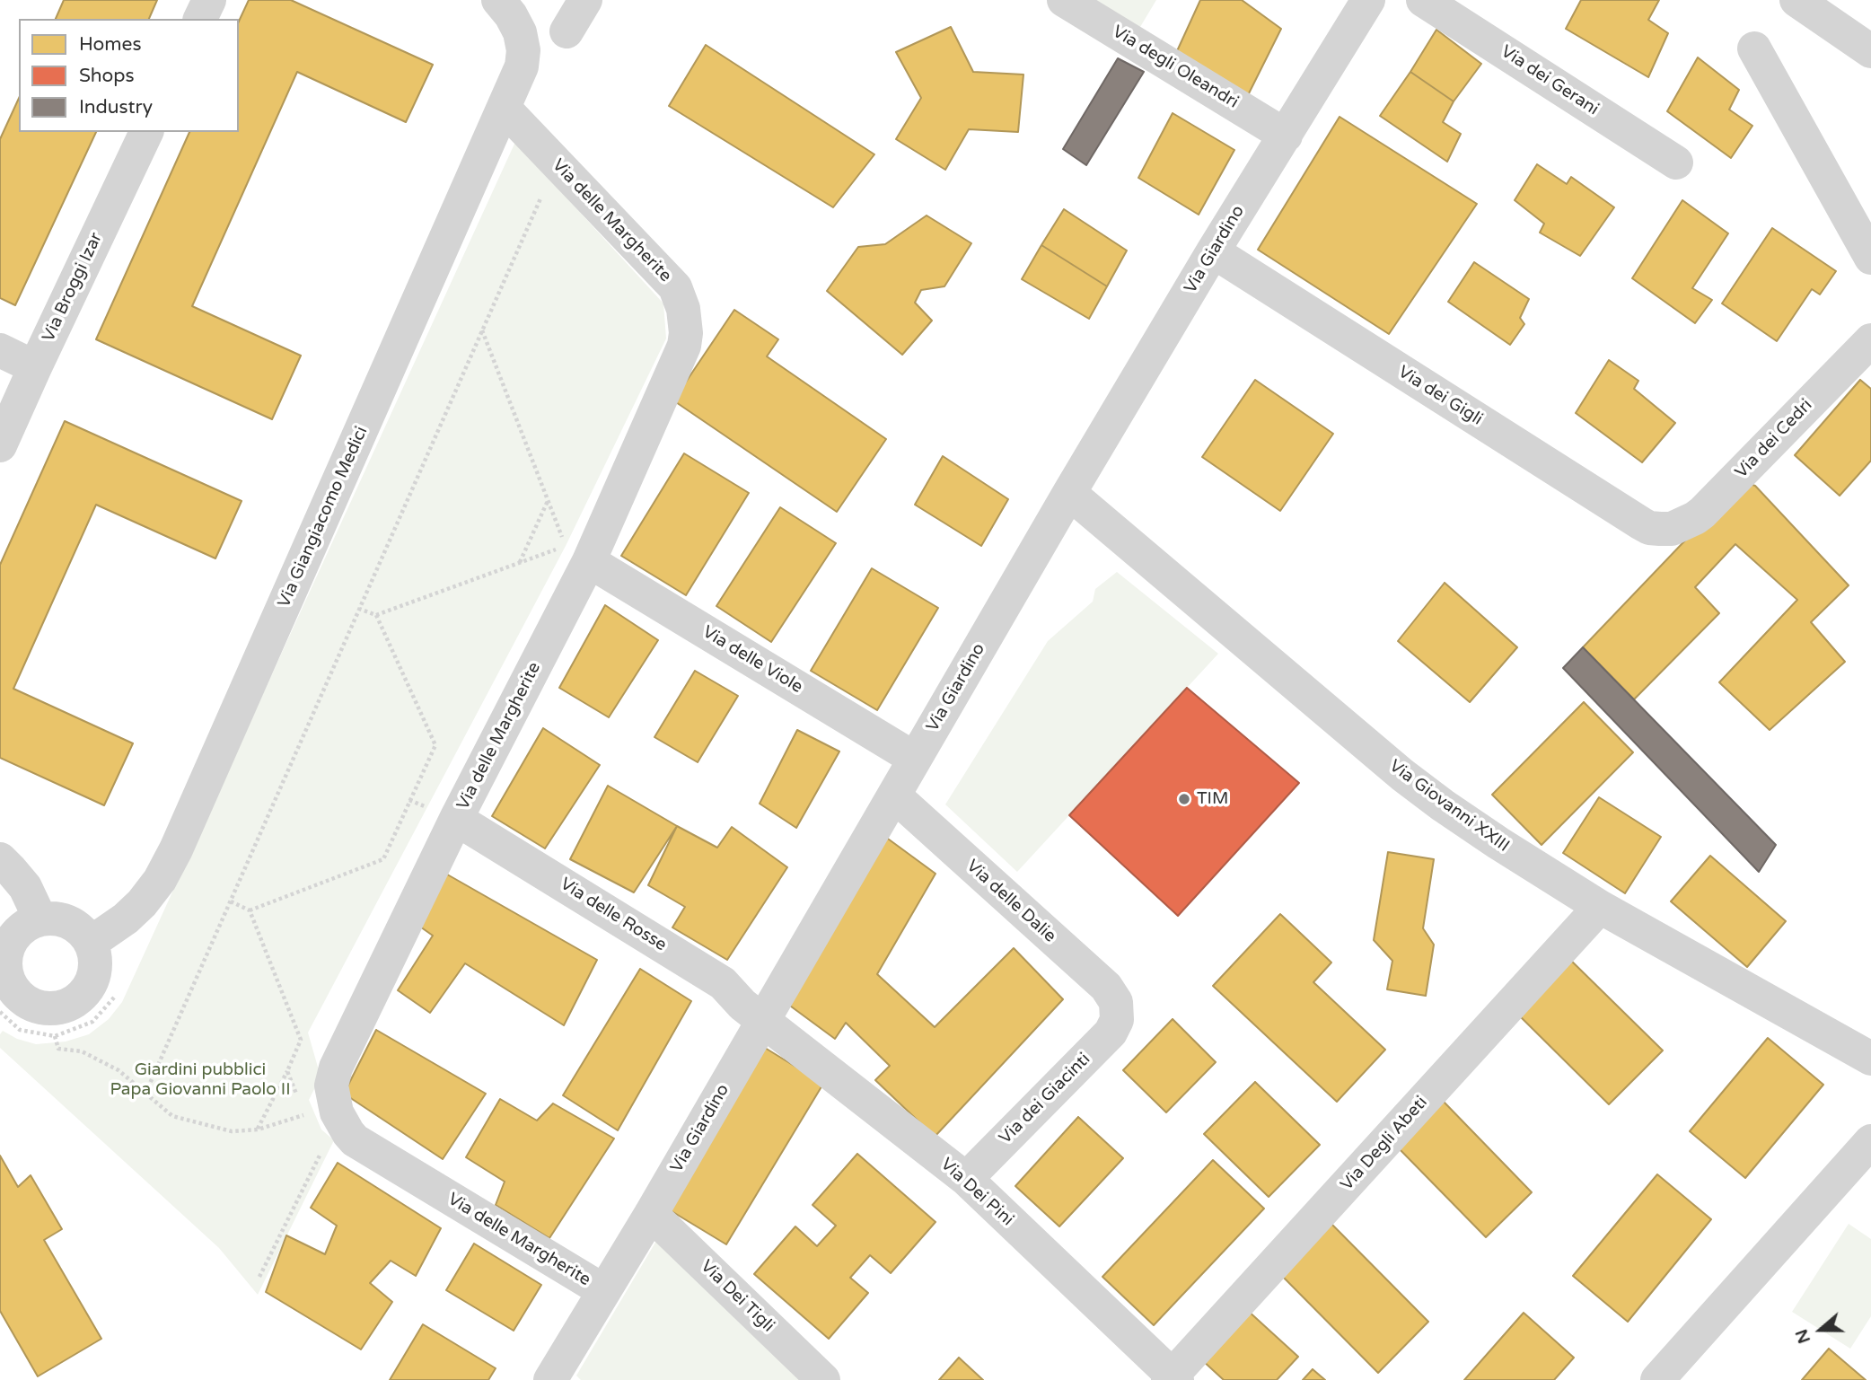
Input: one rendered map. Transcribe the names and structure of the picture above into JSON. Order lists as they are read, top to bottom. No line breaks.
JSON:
{"streets":{"street":["Via degli Oleandri","Via dei Gerani","Via delle Margherite","Via Giardino","Via Broggi Izar","Via dei Gigli","Via dei Cedri","Via Giangiacomo Medici","Via delle Viole","Via Giovanni XXIII","Via delle Dalie","Via delle Rosse","Via dei Giacinti","Via Degli Abeti","Via Dei Pini","Via Dei Tigli"]},"crossings":[["Via degli Oleandri","Via Giardino"],["Via delle Margherite","Via Giardino"],["Via delle Margherite","Via Giangiacomo Medici"],["Via delle Margherite","Via delle Viole"],["Via delle Margherite","Via delle Rosse"],["Via Giardino","Via dei Gigli"],["Via Giardino","Via delle Viole"],["Via Giardino","Via Giovanni XXIII"],["Via Giardino","Via delle Dalie"],["Via Giardino","Via delle Rosse"],["Via Giardino","Via Dei Pini"],["Via Giardino","Via Dei Tigli"],["Via dei Gigli","Via dei Cedri"],["Via Giovanni XXIII","Via Degli Abeti"],["Via delle Dalie","Via dei Giacinti"],["Via delle Rosse","Via Dei Pini"],["Via dei Giacinti","Via Dei Pini"],["Via Degli Abeti","Via Dei Pini"]],"parks":["Giardini pubblici Papa Giovanni Paolo II"],"places":["TIM"],"legend":["Homes","Shops","Industry"],"north":"left"}
